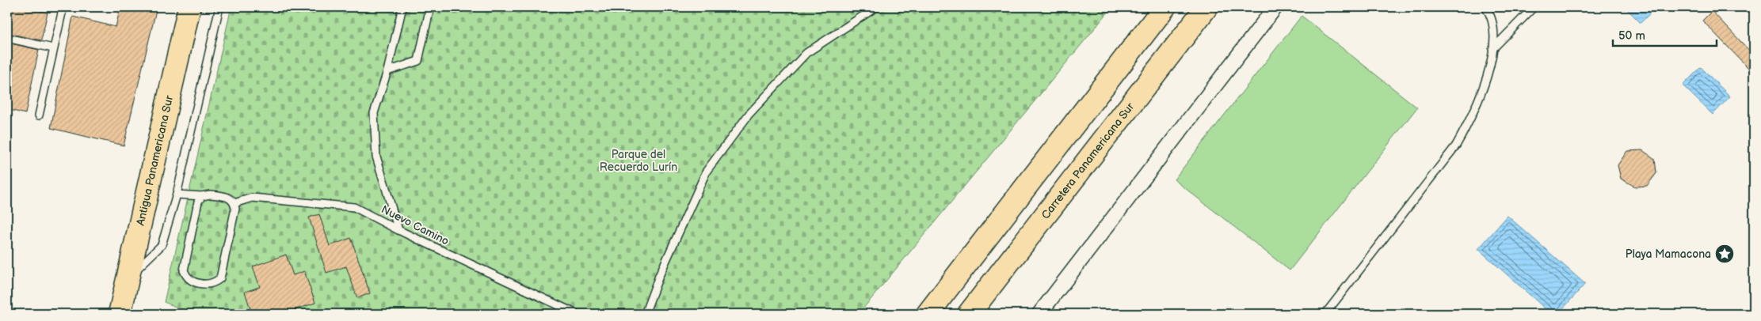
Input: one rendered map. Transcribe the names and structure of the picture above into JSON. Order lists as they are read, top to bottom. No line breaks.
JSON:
{"streets":{"main road":["Antigua Panamericana Sur","Carretera Panamericana Sur"],"lane":["Nuevo Camino"]},"parks":["Parque del Recuerdo Lurín"],"places":{"place":["Playa Mamacona"]},"scale_bar":"50 m"}
